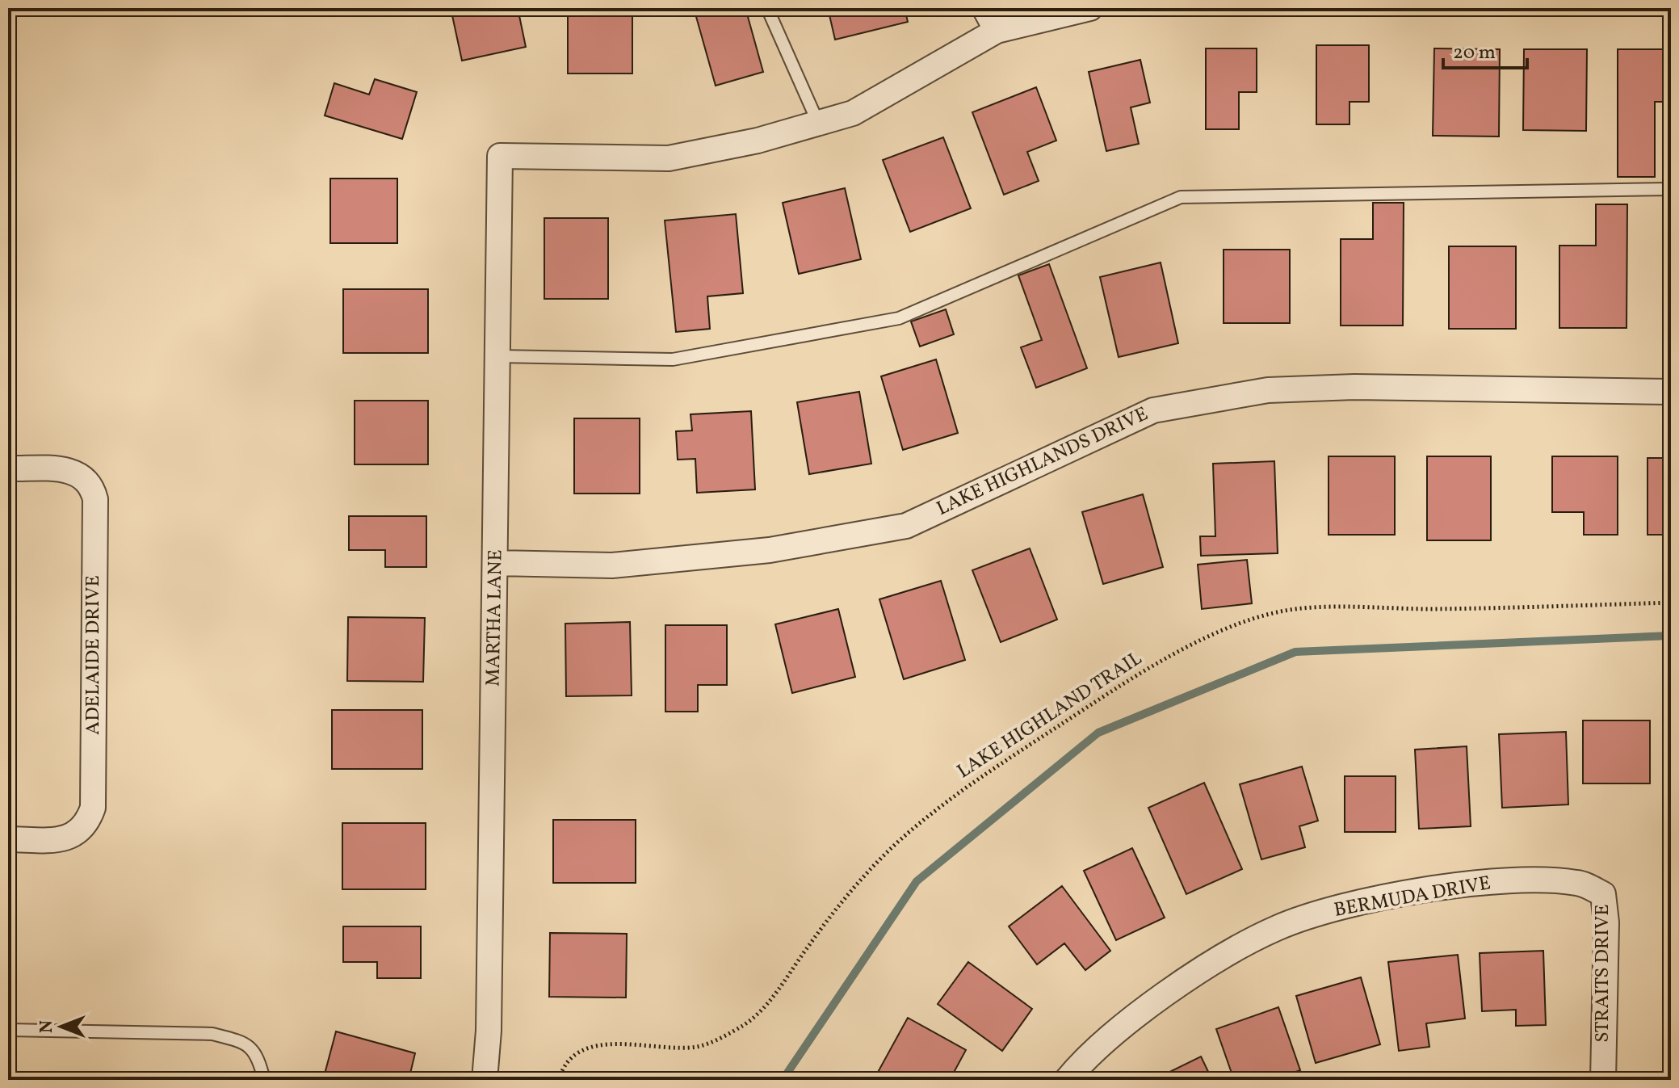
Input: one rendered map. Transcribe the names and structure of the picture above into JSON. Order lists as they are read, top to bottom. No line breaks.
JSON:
{"streets":{"street":["LAKE HIGHLANDS DRIVE","MARTHA LANE","ADELAIDE DRIVE","BERMUDA DRIVE","STRAITS DRIVE"],"path":["LAKE HIGHLAND TRAIL"]},"crossings":[["LAKE HIGHLANDS DRIVE","MARTHA LANE"],["BERMUDA DRIVE","STRAITS DRIVE"]],"scale_bar":"20 m","north":"left"}
